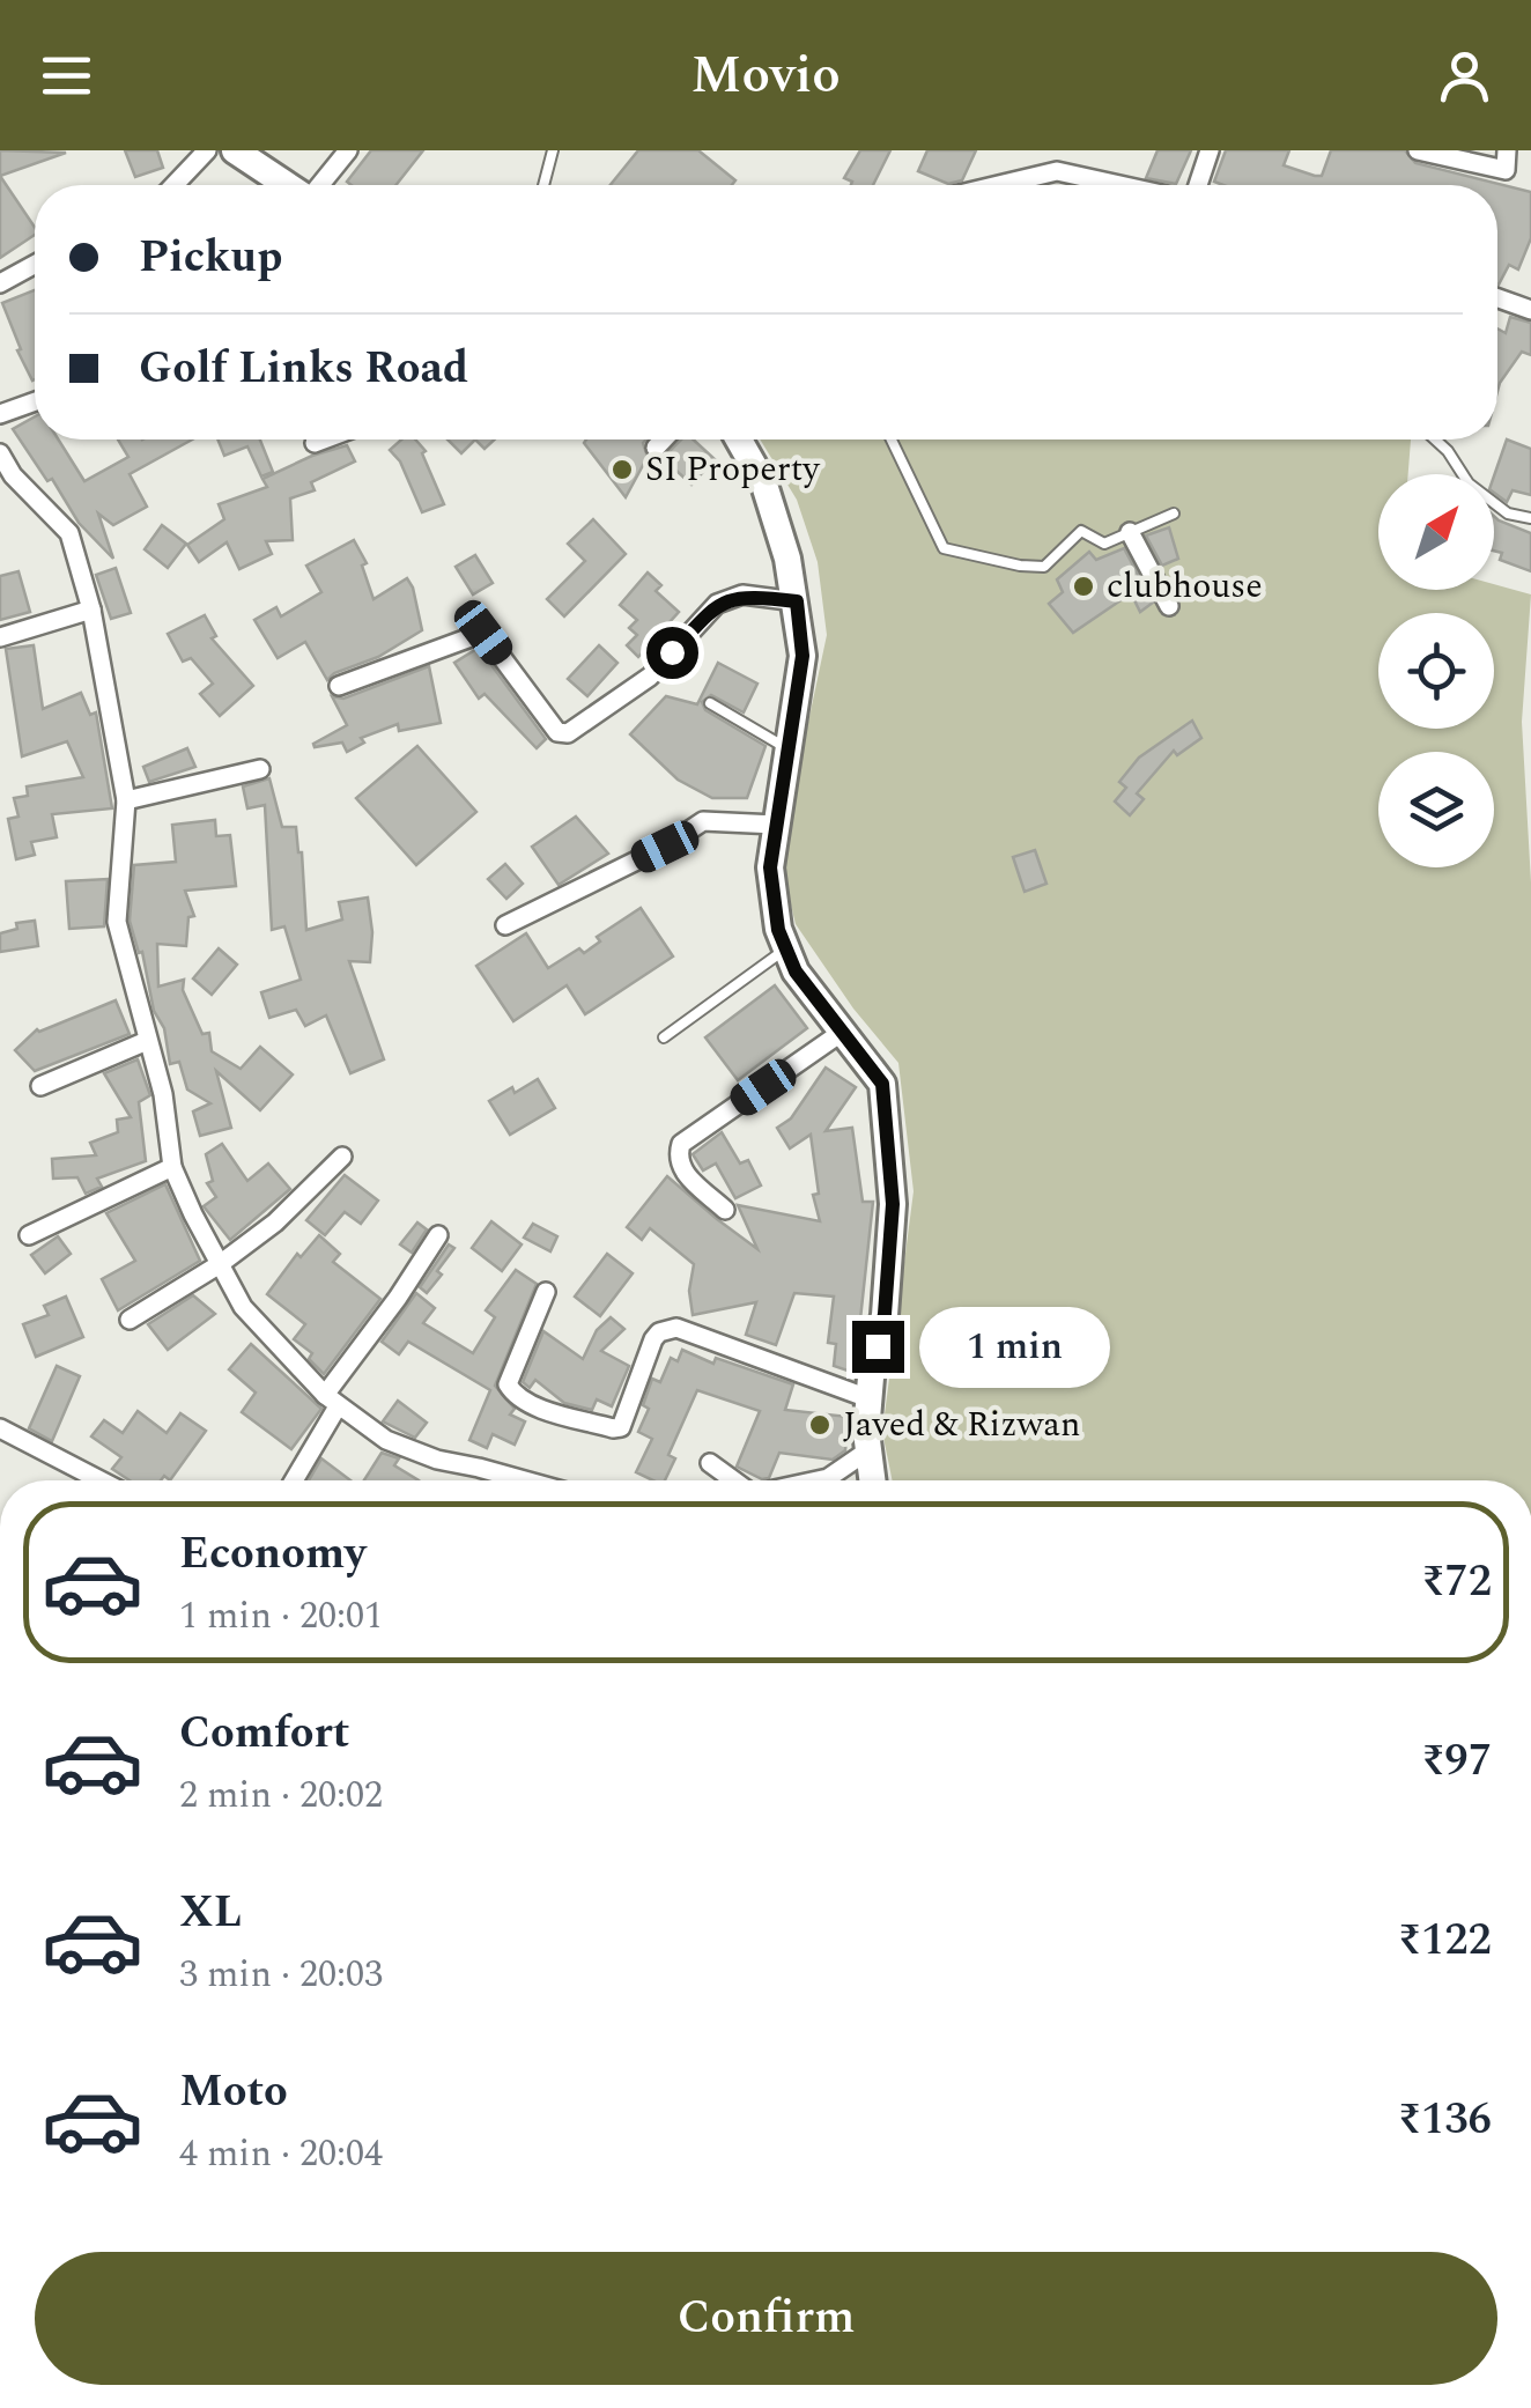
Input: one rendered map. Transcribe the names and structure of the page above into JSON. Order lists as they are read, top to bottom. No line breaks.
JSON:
{"places":["SI Property","clubhouse","Javed & Rizwan"],"north":"top right","page":{"header":"Movio","banner":["Pickup","Golf Links Road"],"bubble":"1 min","list":[{"name":"Economy","note":"1 min · 20:01","value":"₹72"},{"name":"Comfort","note":"2 min · 20:02","value":"₹97"},{"name":"XL","note":"3 min · 20:03","value":"₹122"},{"name":"Moto","note":"4 min · 20:04","value":"₹136"}],"buttons":"Confirm"}}
